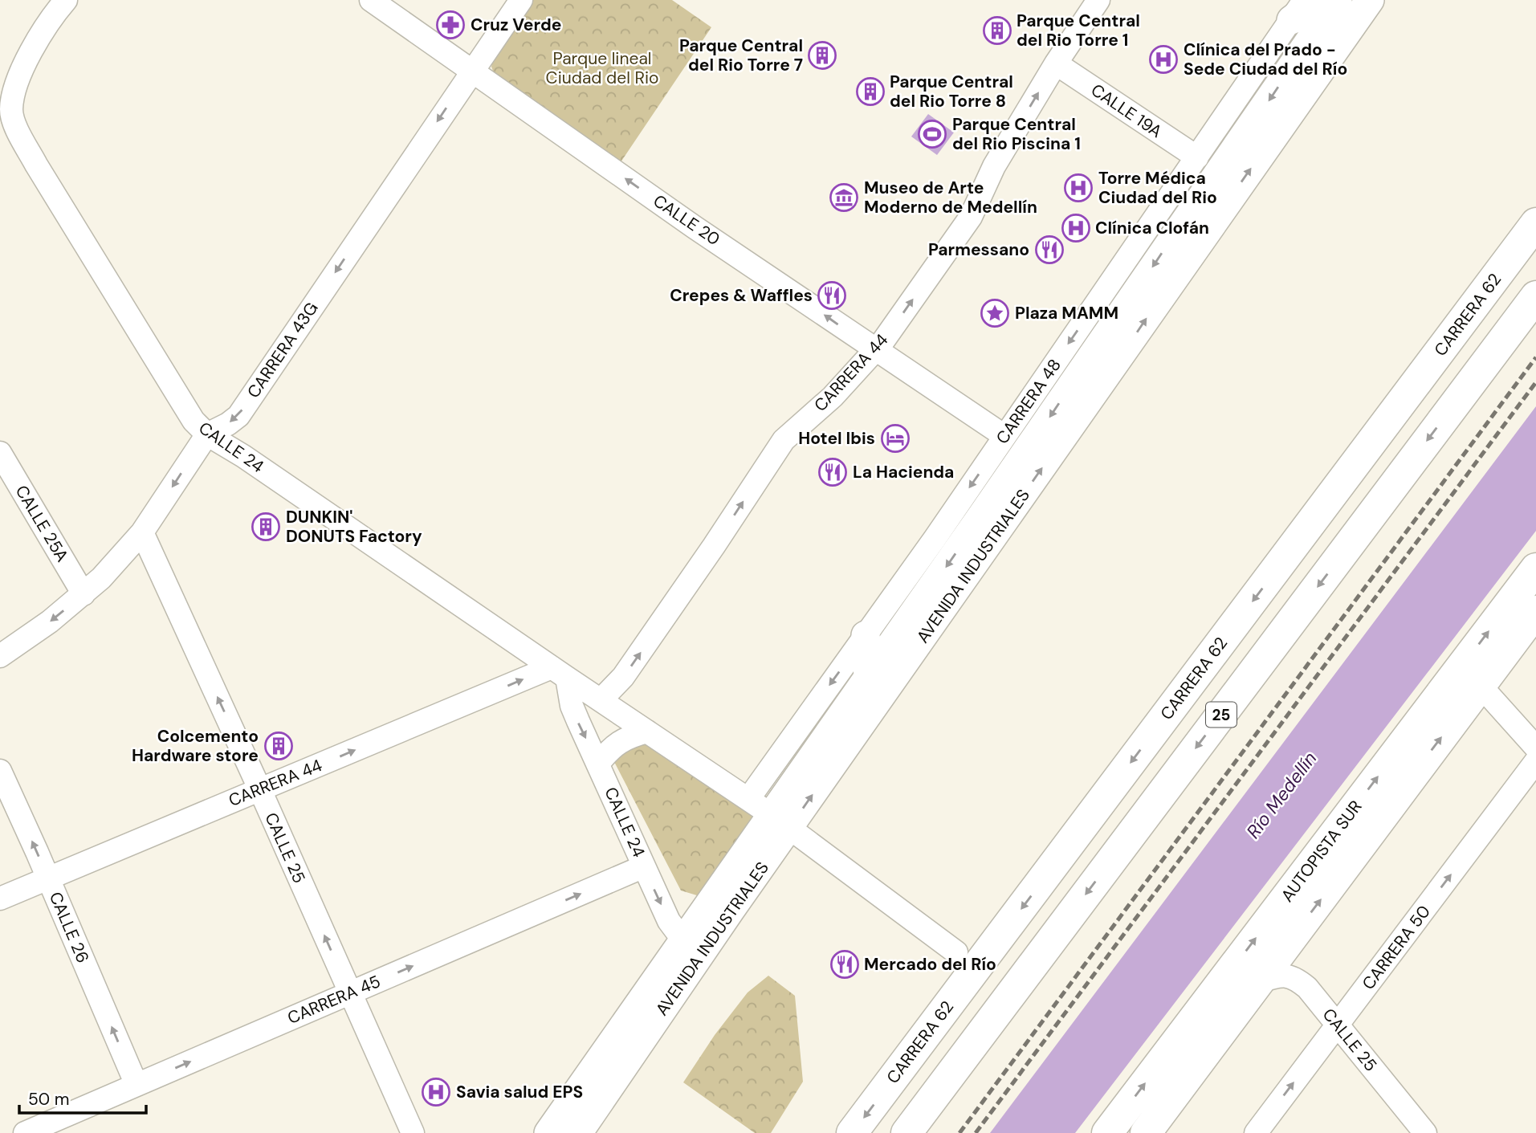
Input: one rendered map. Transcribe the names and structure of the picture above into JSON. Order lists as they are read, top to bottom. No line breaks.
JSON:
{"streets":{"highway":["CARRERA 62","25","AUTOPISTA SUR"],"main road":["AVENIDA INDUSTRIALES"],"street":["CALLE 19A","CALLE 20","CARRERA 43G","CARRERA 44","CARRERA 48","CALLE 24","CALLE 25A","CALLE 25","CALLE 26","CARRERA 50","CARRERA 45"]},"crossings":[["CALLE 19A","CARRERA 44"],["CALLE 19A","CARRERA 48"],["CALLE 20","CARRERA 43G"],["CALLE 20","CARRERA 44"],["CALLE 20","CARRERA 48"],["CARRERA 43G","CALLE 24"],["CARRERA 43G","CALLE 25A"],["CARRERA 43G","CALLE 25"],["CARRERA 44","CALLE 24"],["CARRERA 44","CALLE 25"],["CARRERA 44","CALLE 26"],["CARRERA 48","CALLE 24"],["CALLE 24","AVENIDA INDUSTRIALES"],["CALLE 24","CARRERA 45"],["CALLE 25","AUTOPISTA SUR"],["CALLE 25","CARRERA 50"],["CALLE 25","CARRERA 45"],["CALLE 26","CARRERA 45"]],"one_way":["CALLE 20","CARRERA 43G","CARRERA 44","CARRERA 48","CALLE 25","CALLE 26","CARRERA 50","CARRERA 45"],"water":["Río Medellín"],"parks":["Parque lineal Ciudad del Rio"],"places":{"pharmacy":["Cruz Verde"],"building":["Parque Central del Rio Torre 1","Parque Central del Rio Torre 7","Parque Central del Rio Torre 8","DUNKIN' DONUTS Factory","Colcemento Hardware store"],"hospital":["Clínica del Prado - Sede Ciudad del Río","Torre Médica Ciudad del Rio","Clínica Clofán","Savia salud EPS"],"sports":["Parque Central del Rio Piscina 1"],"museum":["Museo de Arte Moderno de Medellín"],"restaurant":["Parmessano","Crepes & Waffles","La Hacienda","Mercado del Río"],"place":["Plaza MAMM"],"hotel":["Hotel Ibis"]},"scale_bar":"50 m"}
